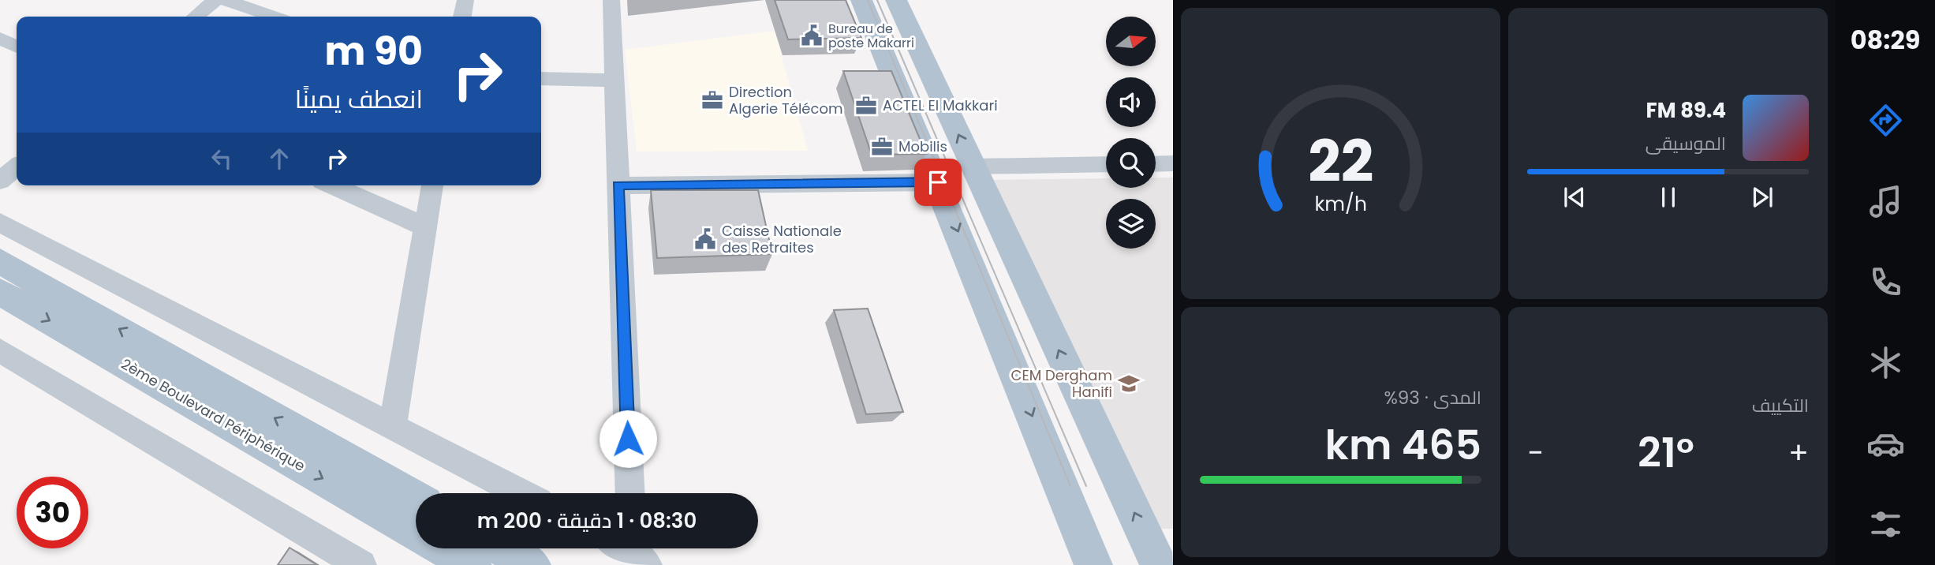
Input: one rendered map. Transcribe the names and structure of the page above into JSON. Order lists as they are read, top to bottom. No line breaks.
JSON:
{"streets":{"main road":["2ème Boulevard Périphérique"]},"places":{"public building":["Bureau de poste Makarri","Caisse Nationale des Retraites"],"office":["Direction Algerie Télécom","ACTEL El Makkari","Mobilis"],"school or university":["CEM Dergham Hanifi"]},"north":"right","page":{"tabs":"08:29","turn":["90 m","انعطف يمينًا"],"song":["89.4 FM","الموسيقى"],"tile":["التكييف",["المدى · 93%","465 km"]],"heat":["−","21°","+"],"limit":"30","trip":"08:30 · 1 دقيقة · 200 m","gauge":["22","km/h"]}}
